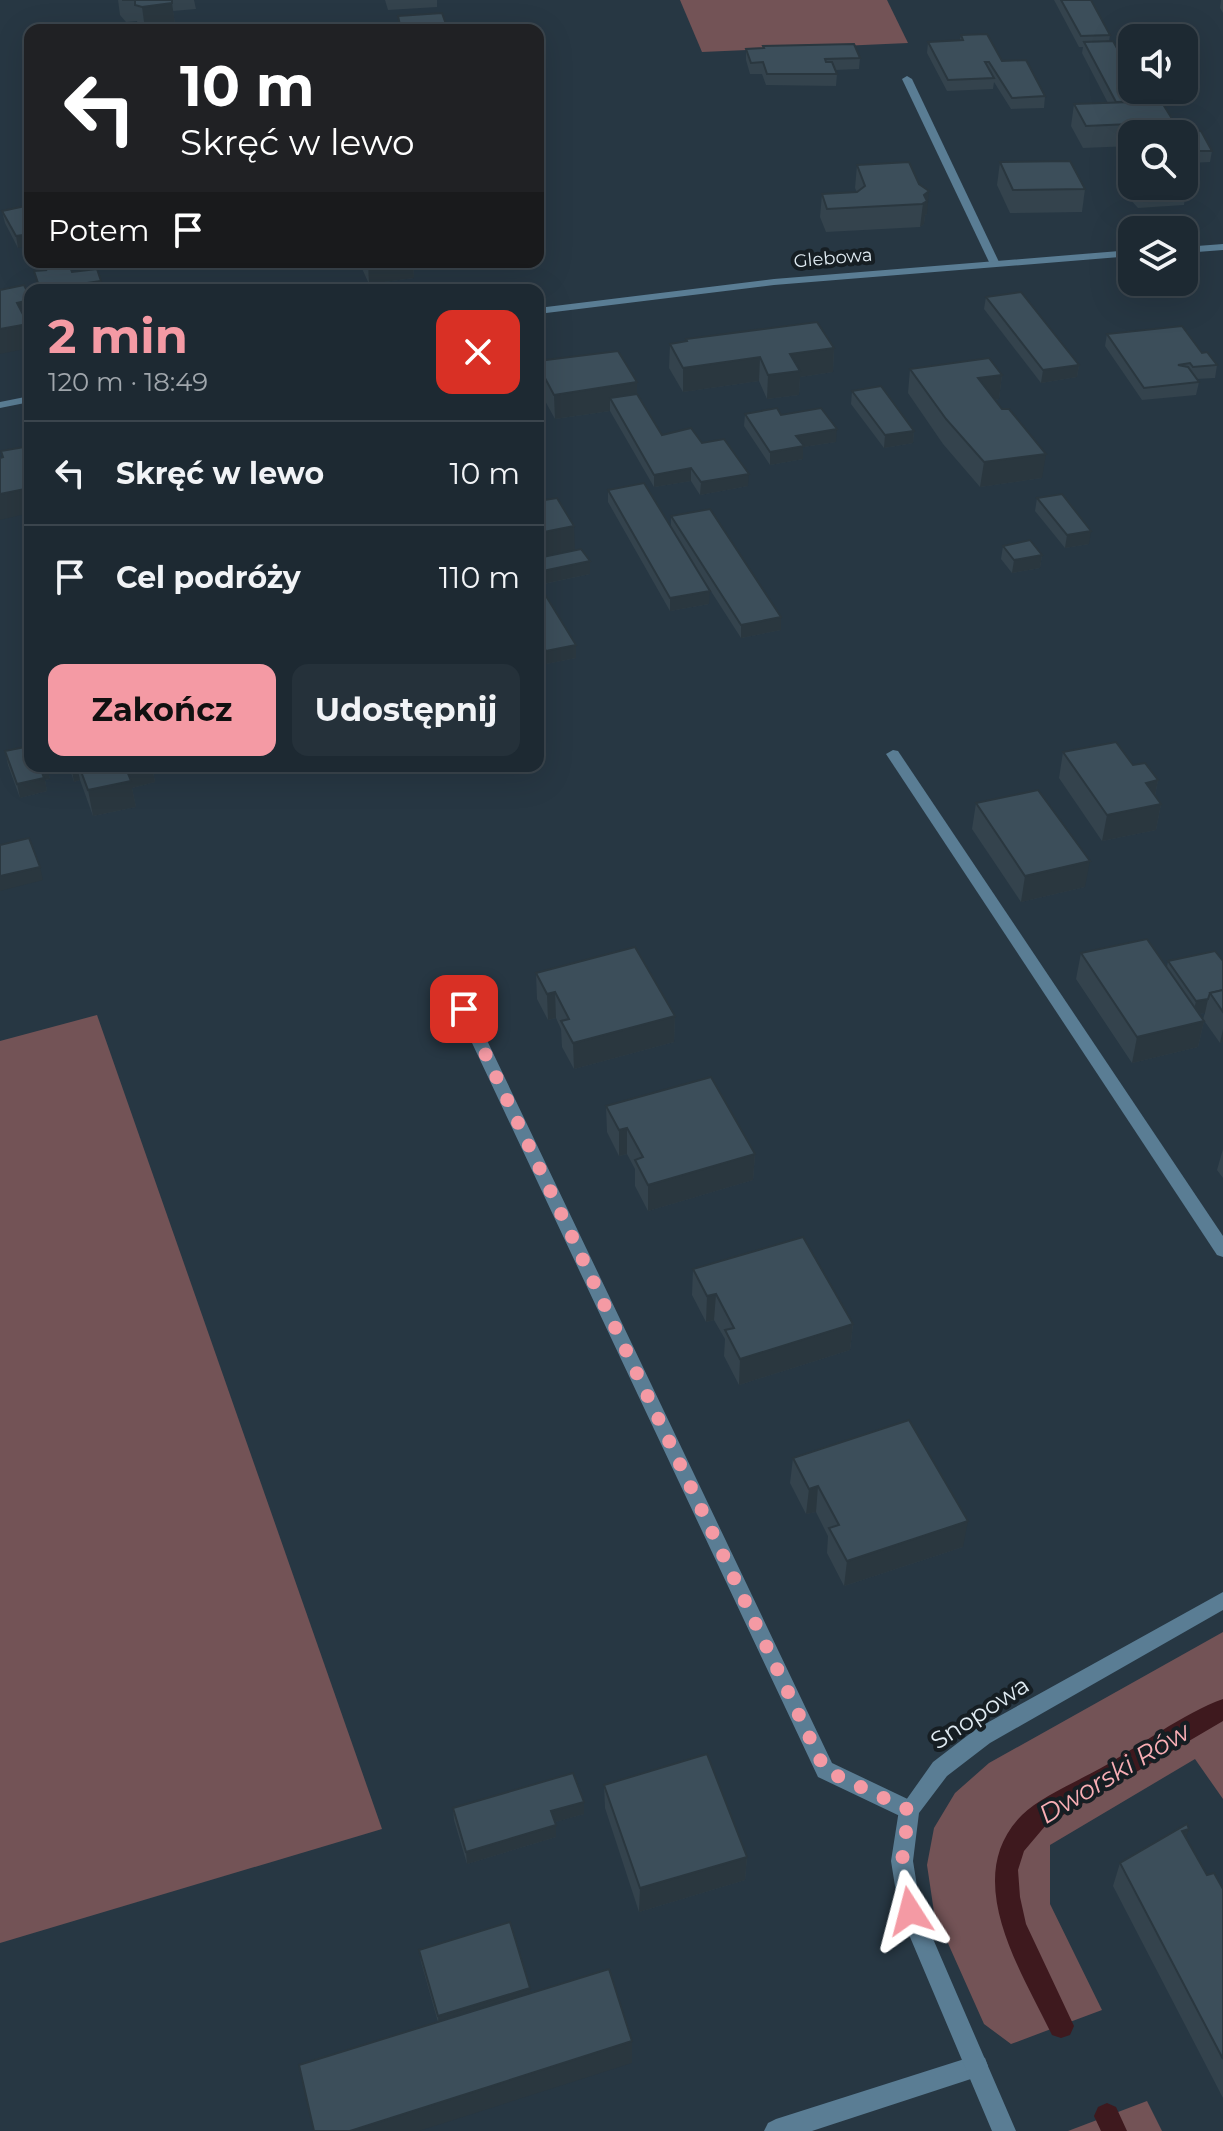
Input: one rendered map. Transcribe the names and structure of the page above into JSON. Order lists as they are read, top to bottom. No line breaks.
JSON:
{"streets":{"street":["Glebowa","Snopowa"]},"water":["Dworski Rów"],"page":{"turn":["10 m","Skręć w lewo"],"then":"Potem","heading":["2 min","120 m · 18:49"],"list":[{"name":"Skręć w lewo","value":"10 m"},{"name":"Cel podróży","value":"110 m"}],"buttons":["Zakończ","Udostępnij"]}}
